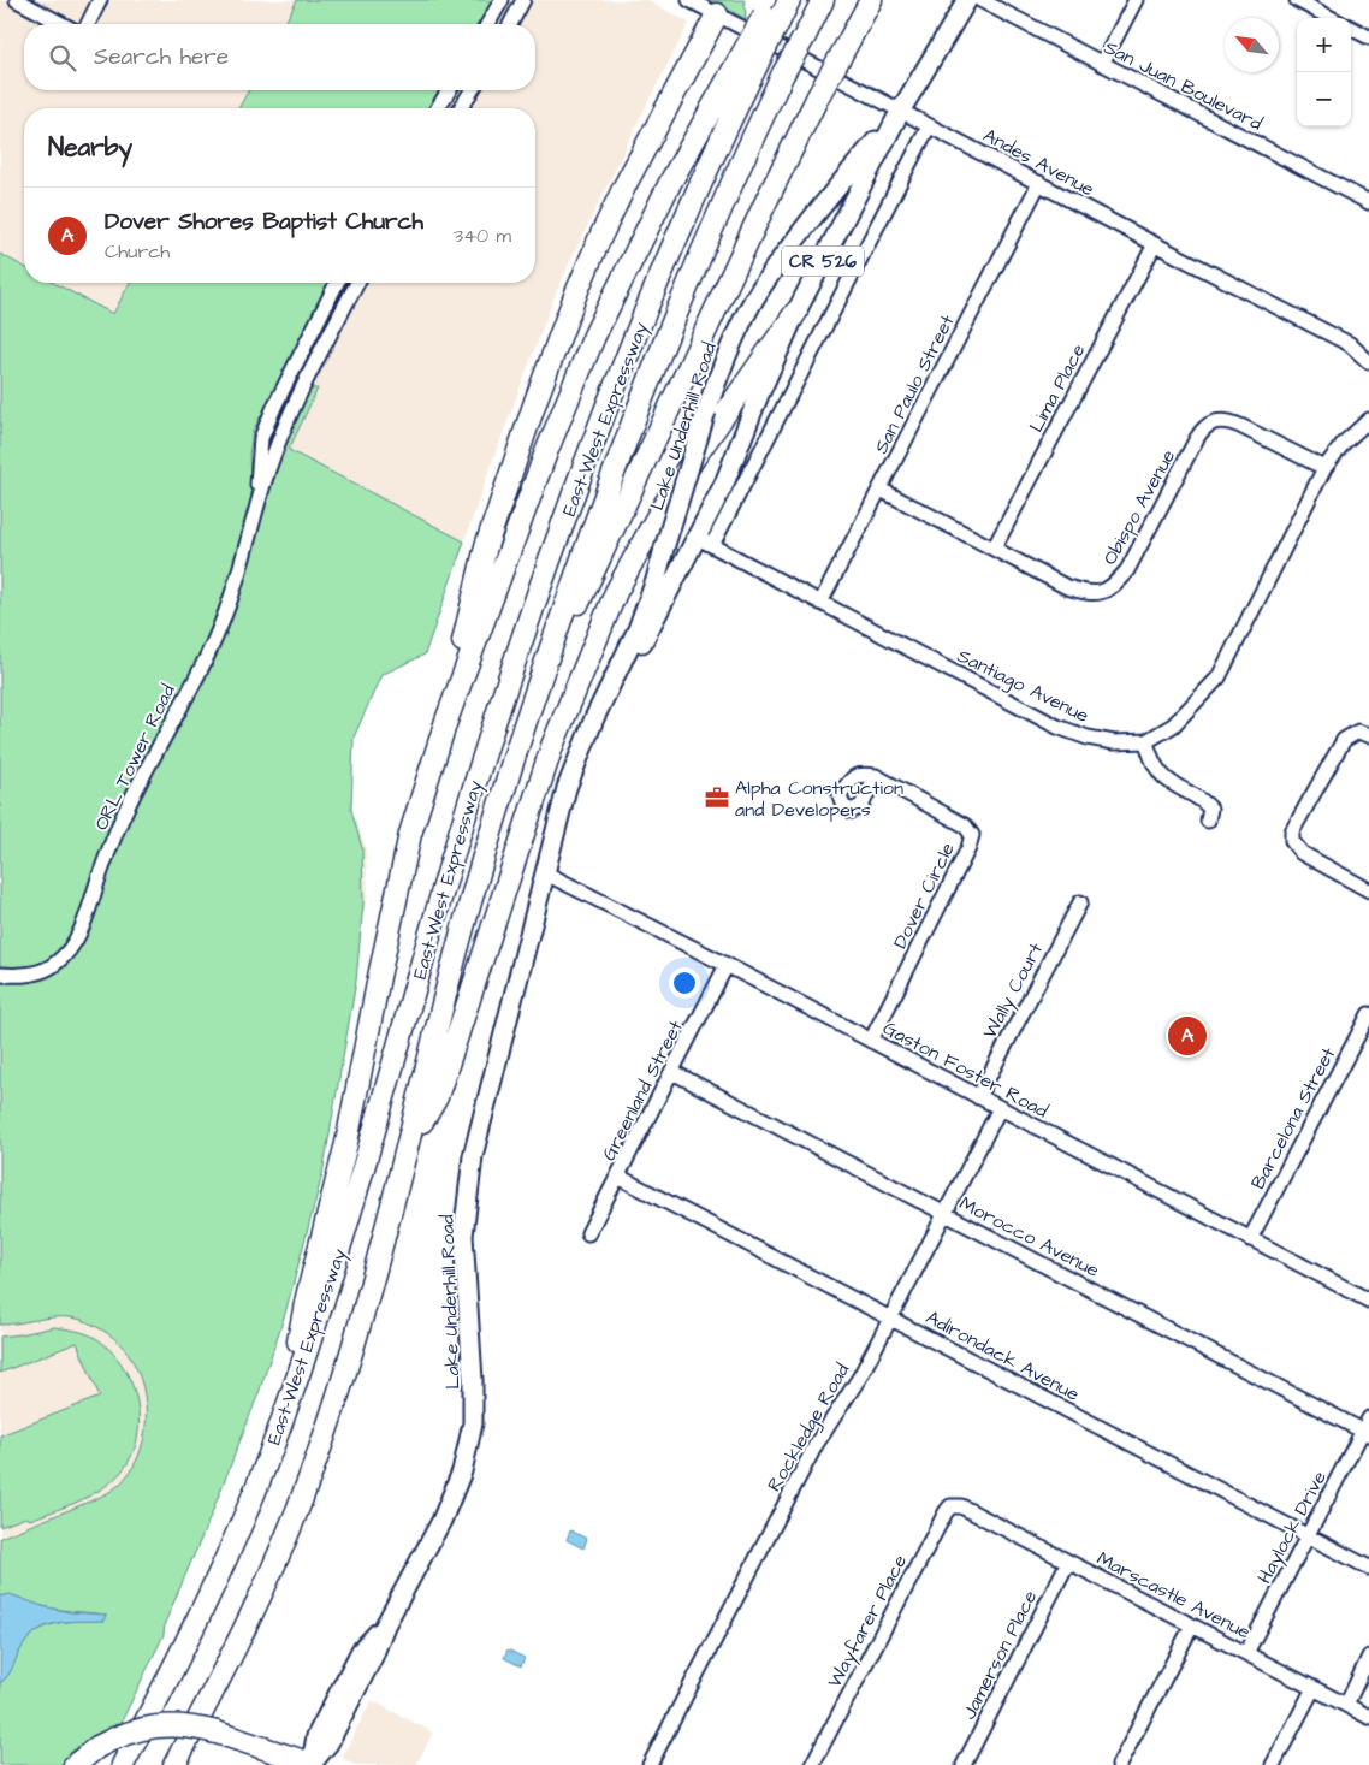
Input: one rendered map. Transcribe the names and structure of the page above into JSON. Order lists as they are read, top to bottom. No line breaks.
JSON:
{"streets":{"highway":["East-West Expressway"],"main road":["CR 526","Lake Underhill Road"],"street":["San Juan Boulevard","Andes Avenue","San Paulo Street","Lima Place","Obispo Avenue","Santiago Avenue","ORL Tower Road","Dover Circle","Wally Court","Gaston Foster Road","Greenland Street","Barcelona Street","Morocco Avenue","Adirondack Avenue","Rockledge Road","Haylock Drive","Marscastle Avenue","Wayfarer Place","Jamerson Place"]},"crossings":[["Andes Avenue","San Paulo Street"],["Andes Avenue","Lima Place"],["Andes Avenue","Lake Underhill Road"],["San Paulo Street","Obispo Avenue"],["San Paulo Street","Santiago Avenue"],["Lima Place","Obispo Avenue"],["Lake Underhill Road","Santiago Avenue"],["Lake Underhill Road","Gaston Foster Road"],["Obispo Avenue","Santiago Avenue"],["Dover Circle","Gaston Foster Road"],["Wally Court","Gaston Foster Road"],["Gaston Foster Road","Greenland Street"],["Gaston Foster Road","Barcelona Street"],["Gaston Foster Road","Rockledge Road"],["Greenland Street","Morocco Avenue"],["Greenland Street","Adirondack Avenue"],["Morocco Avenue","Rockledge Road"],["Morocco Avenue","Haylock Drive"],["Adirondack Avenue","Rockledge Road"],["Adirondack Avenue","Haylock Drive"],["Haylock Drive","Marscastle Avenue"],["Marscastle Avenue","Wayfarer Place"],["Marscastle Avenue","Jamerson Place"]],"places":{"office":["Alpha Construction and Developers"]},"north":"top left","page":{"map_buttons":["+","−"],"search":"Search here","heading":"Nearby","list":[{"mark":"A","name":"Dover Shores Baptist Church","note":"Church","value":"340 m"}],"pins":"A"}}
